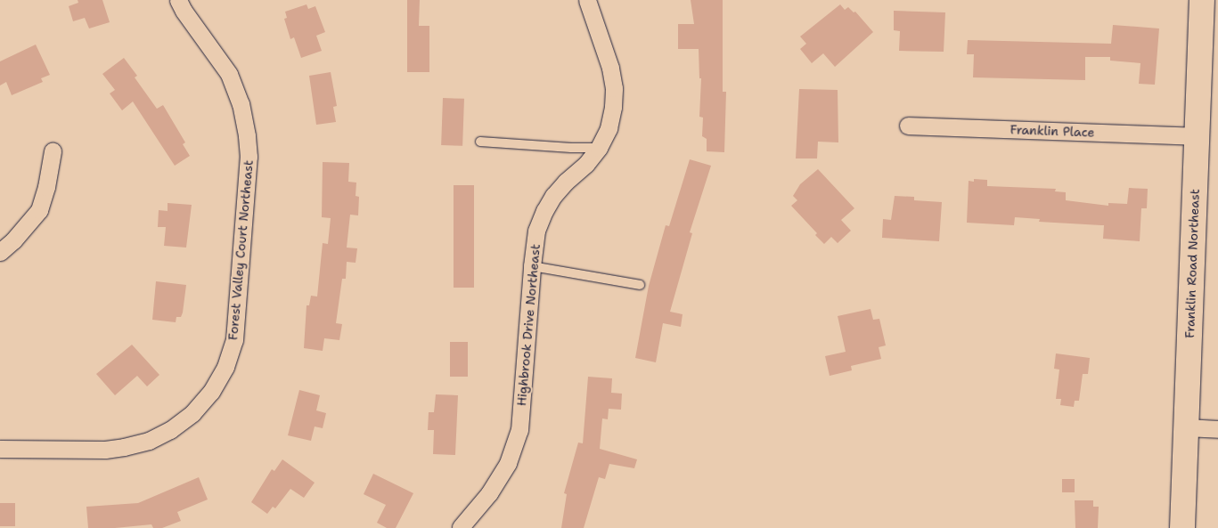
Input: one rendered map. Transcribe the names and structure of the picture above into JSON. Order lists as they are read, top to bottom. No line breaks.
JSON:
{"streets":{"street":["Franklin Place","Forest Valley Court Northeast","Franklin Road Northeast","Highbrook Drive Northeast"]},"crossings":[["Franklin Place","Franklin Road Northeast"]]}
